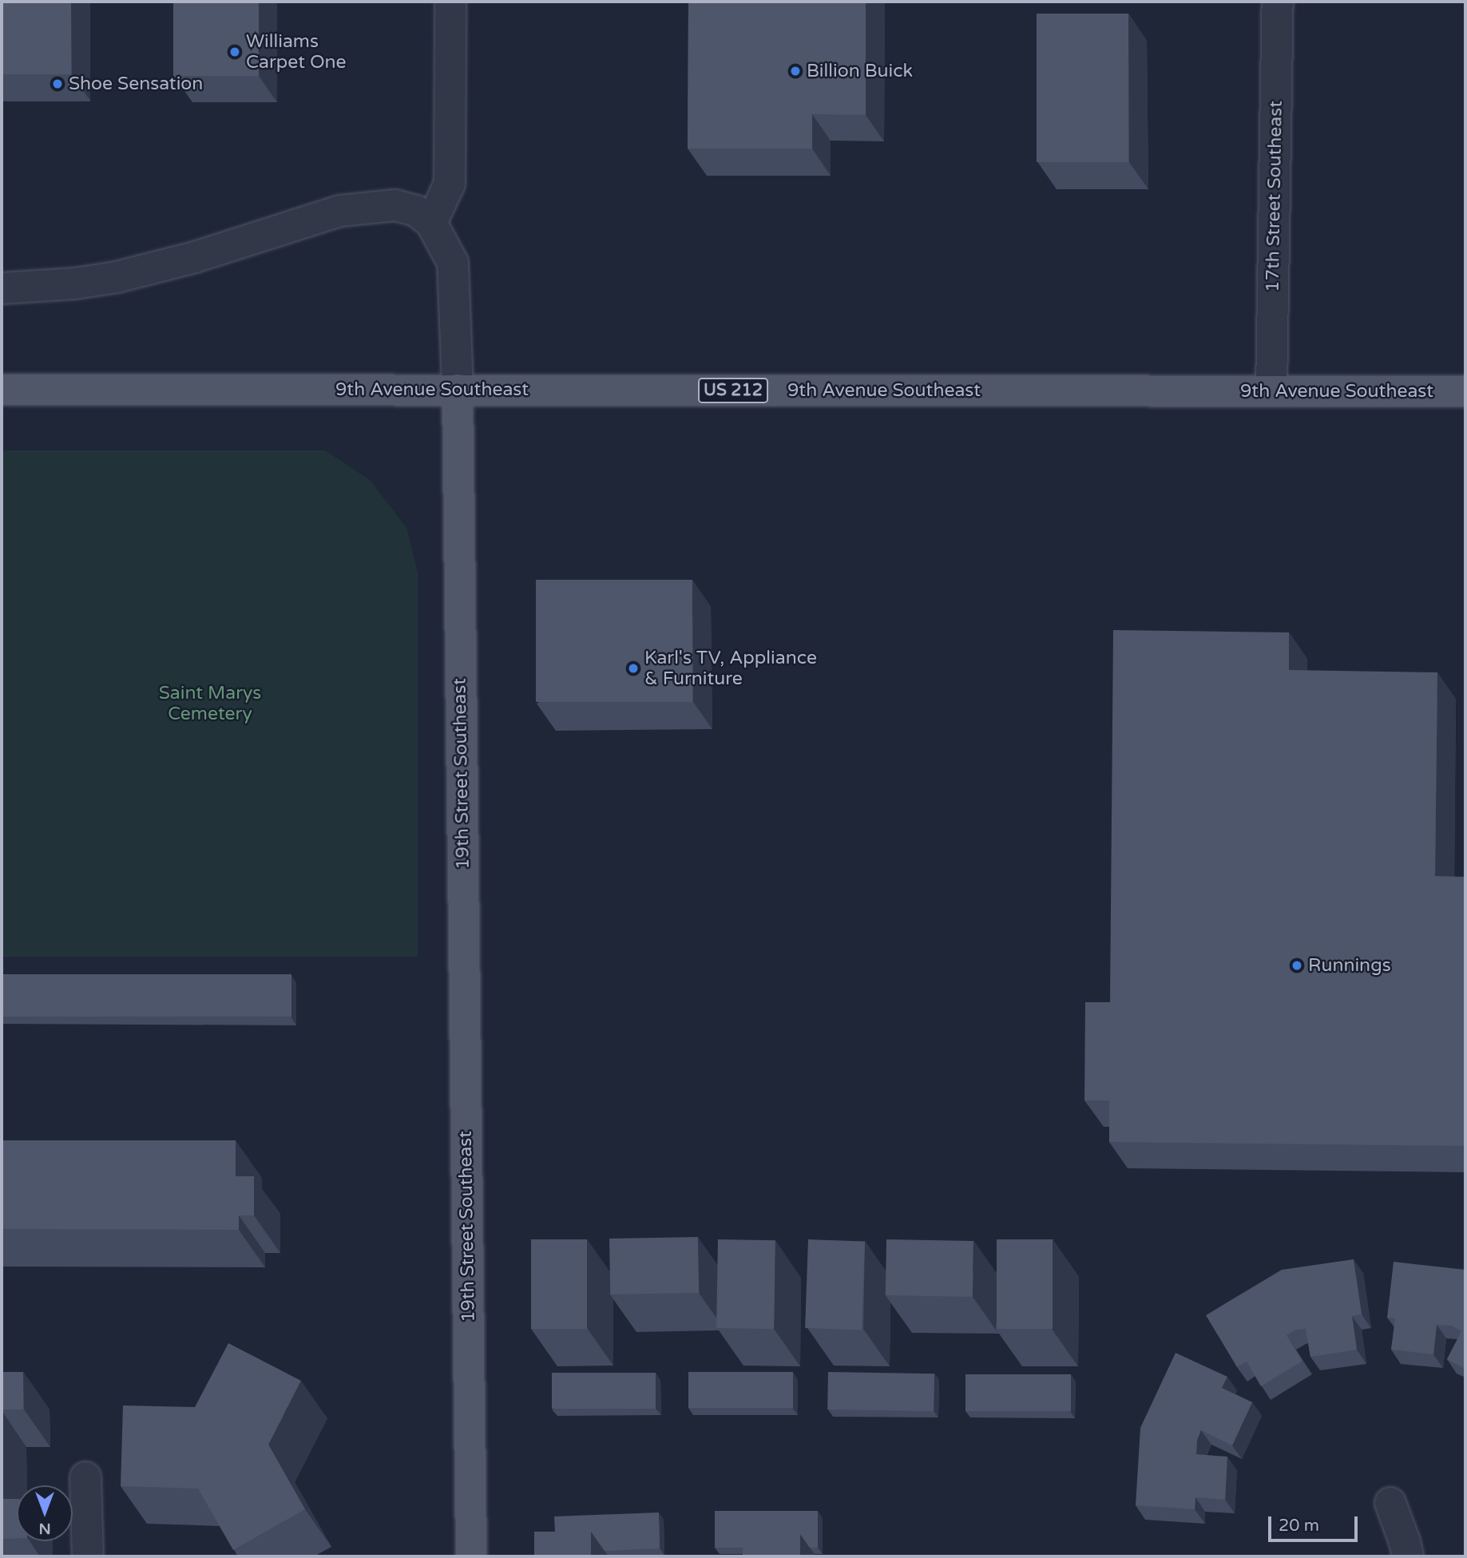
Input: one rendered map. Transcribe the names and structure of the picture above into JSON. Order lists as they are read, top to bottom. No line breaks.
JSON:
{"streets":{"main road":["9th Avenue Southeast","US 212","19th Street Southeast"],"street":["17th Street Southeast"]},"crossings":[["17th Street Southeast","9th Avenue Southeast"],["9th Avenue Southeast","19th Street Southeast"]],"parks":["Saint Marys Cemetery"],"places":["Williams Carpet One","Billion Buick","Shoe Sensation","Karl's TV, Appliance & Furniture","Runnings"],"scale_bar":"20 m","north":"bottom"}
